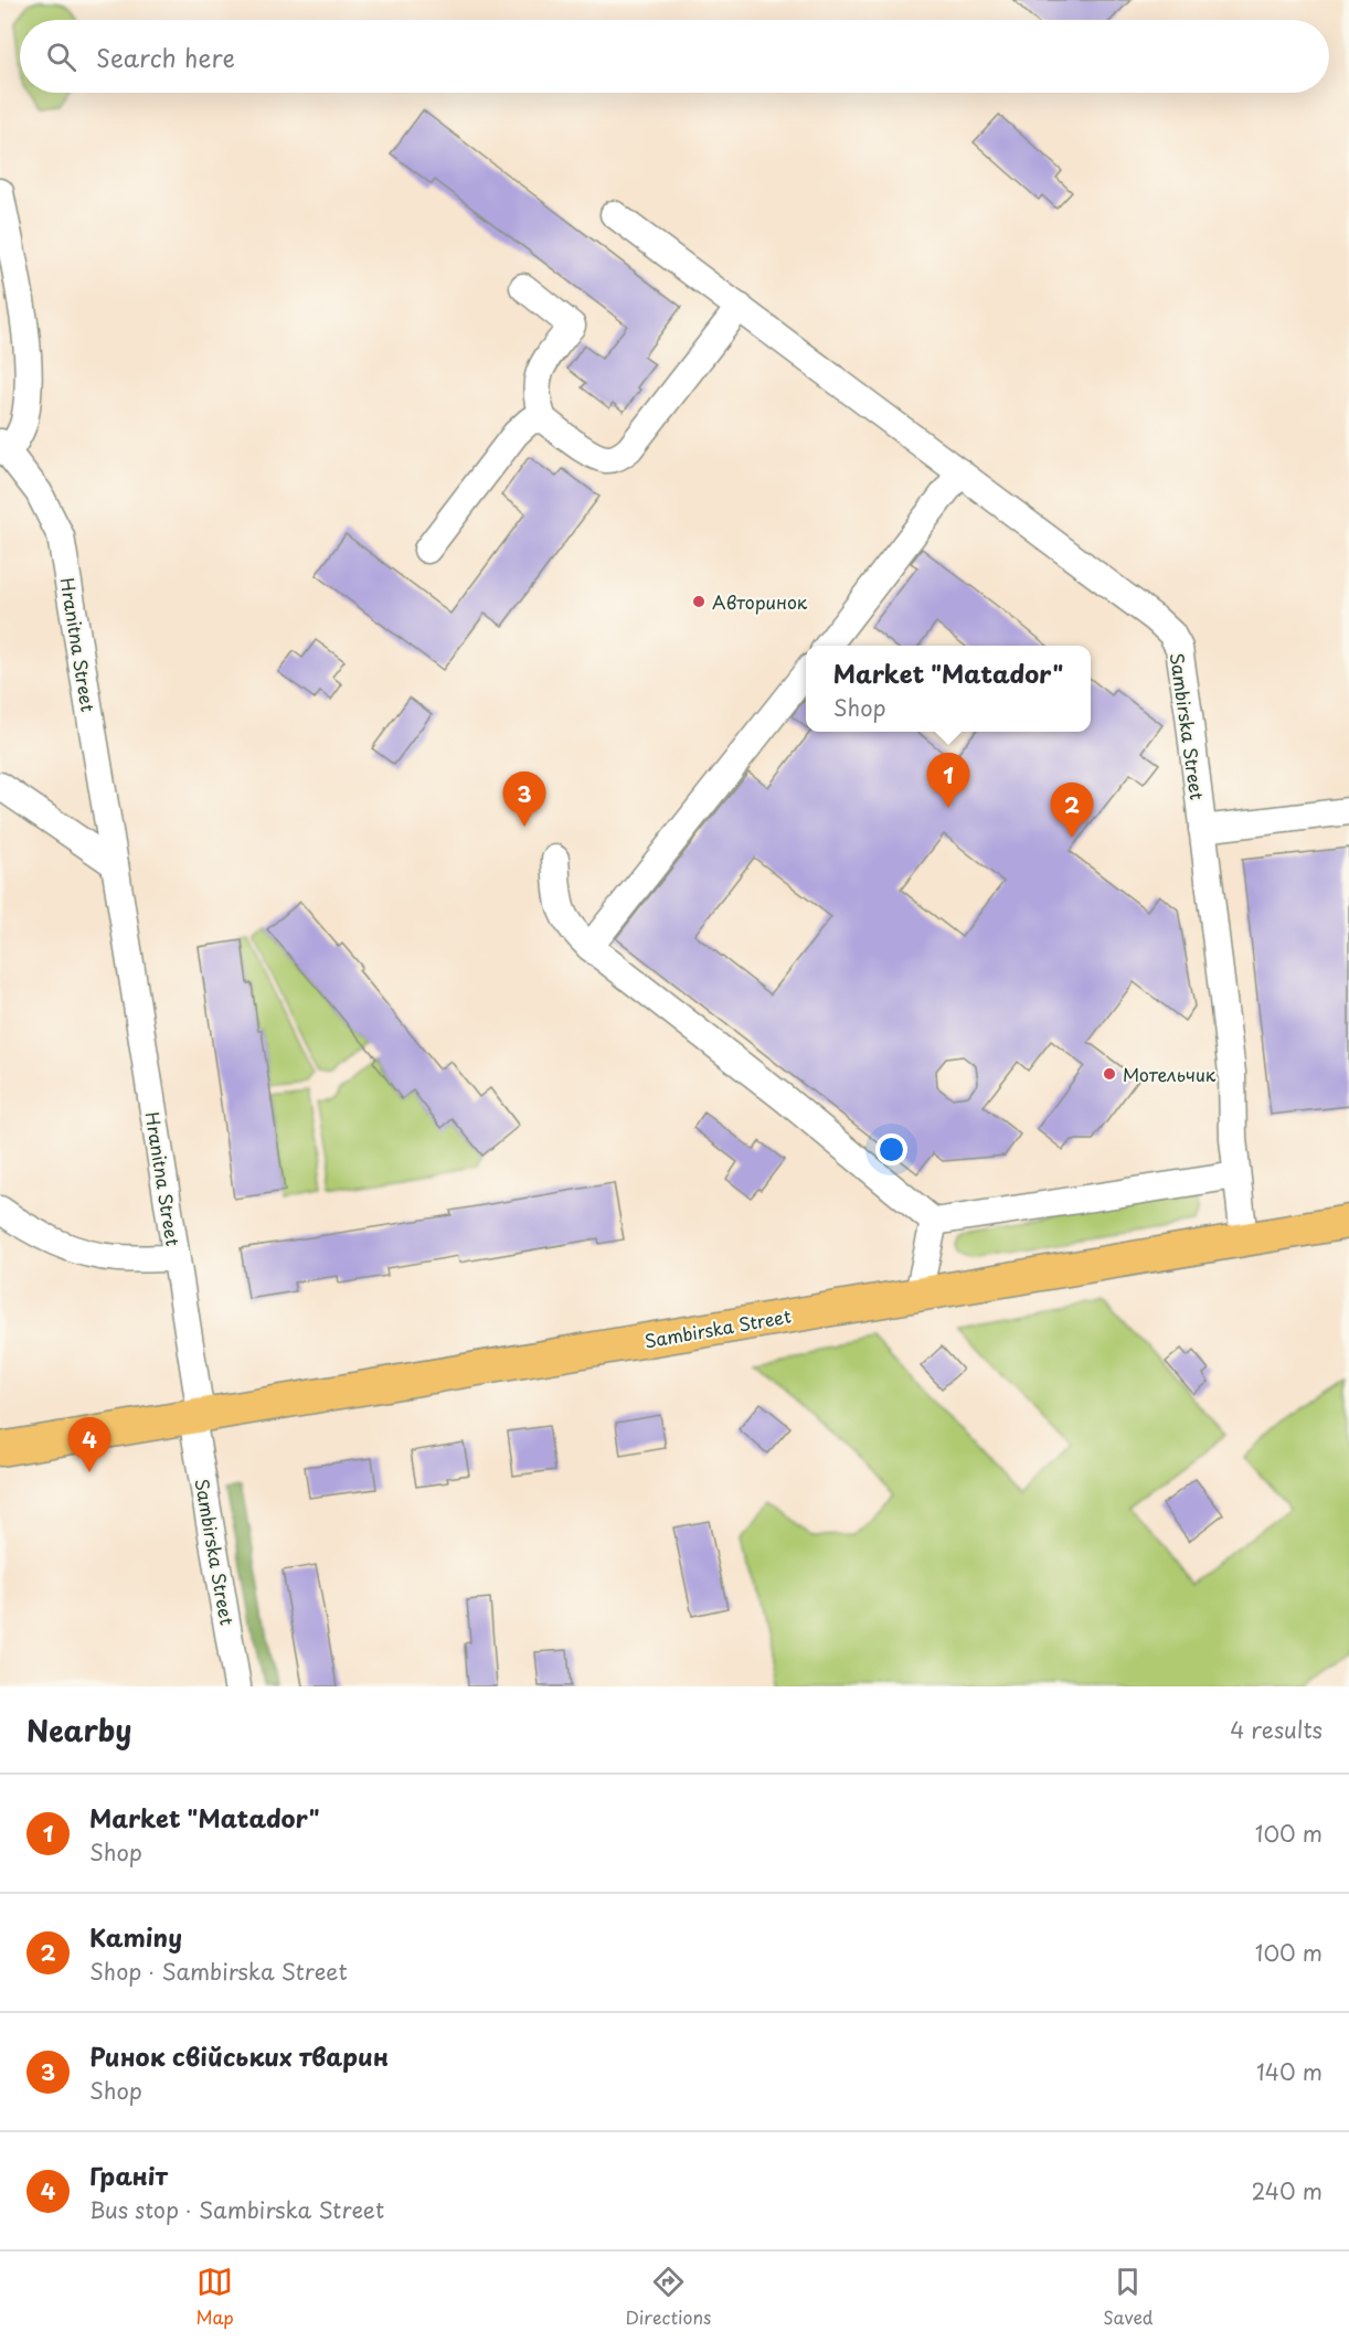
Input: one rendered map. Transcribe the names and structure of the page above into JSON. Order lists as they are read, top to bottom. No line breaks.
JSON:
{"streets":{"main road":["Sambirska Street"],"street":["Hranitna Street"]},"crossings":[["Hranitna Street","Sambirska Street"]],"places":["Авторинок","Мотельчик"],"page":{"search":"Search here","popup":["Market \"Matador\"","Shop"],"pins":["1","3","2","4"],"heading":["Nearby","4 results"],"list":[{"mark":"1","name":"Market \"Matador\"","note":"Shop","value":"100 m"},{"mark":"2","name":"Kaminy","note":"Shop · Sambirska Street","value":"100 m"},{"mark":"3","name":"Ринок свійських тварин","note":"Shop","value":"140 m"},{"mark":"4","name":"Граніт","note":"Bus stop · Sambirska Street","value":"240 m"}],"nav":["Map","Directions","Saved"]}}
